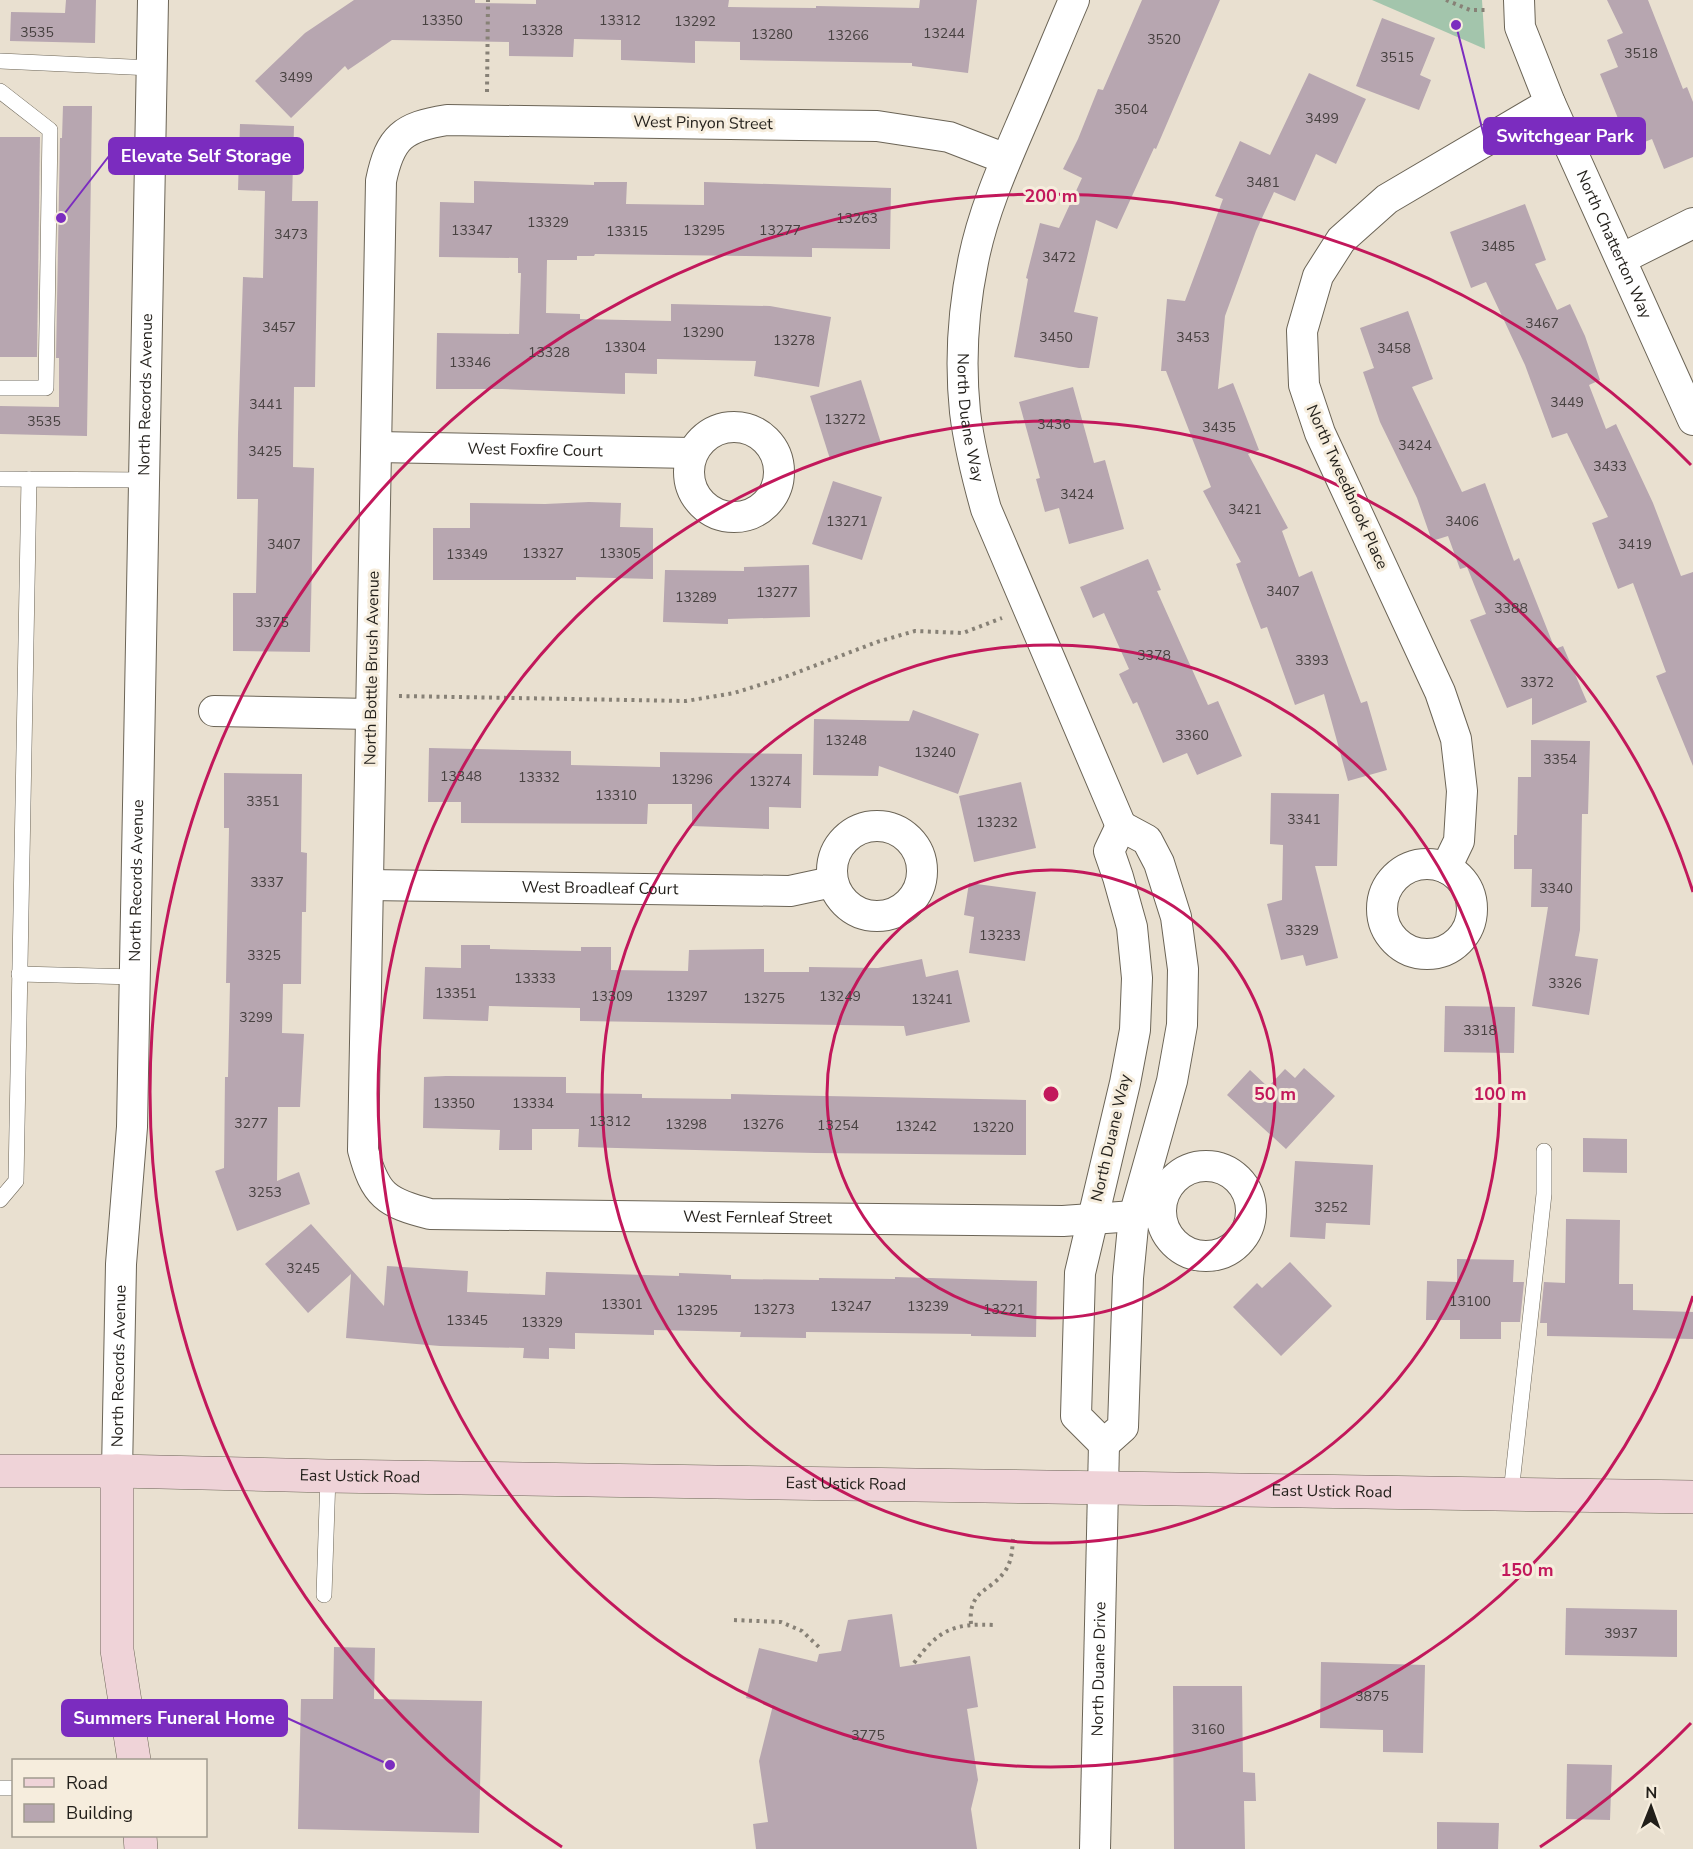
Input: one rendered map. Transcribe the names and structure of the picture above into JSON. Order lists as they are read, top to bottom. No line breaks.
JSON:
{"streets":{"main road":["North Records Avenue","East Ustick Road"],"street":["West Pinyon Street","North Chatterton Way","North Duane Way","West Foxfire Court","North Tweedbrook Place","North Bottle Brush Avenue","West Broadleaf Court","West Fernleaf Street","North Duane Drive"]},"crossings":[["West Pinyon Street","North Duane Way"],["West Pinyon Street","North Bottle Brush Avenue"],["North Chatterton Way","North Tweedbrook Place"],["North Records Avenue","East Ustick Road"],["North Duane Way","West Fernleaf Street"],["West Foxfire Court","North Bottle Brush Avenue"],["North Bottle Brush Avenue","West Broadleaf Court"],["North Bottle Brush Avenue","West Fernleaf Street"],["East Ustick Road","North Duane Drive"]],"places":["Switchgear Park","Elevate Self Storage","Summers Funeral Home"],"house_numbers":["13350","13312","13292","13328","3535","13244","13280","13266","3520","3518","3515","3499","3504","3499","3481","13263","13329","13347","13295","13277","13315","3473","3485","3472","3467","3457","13290","3450","3453","13278","13304","3458","13328","13346","3449","3441","13272","3535","3436","3435","3424","3425","3433","3424","3421","13271","3406","3407","3419","13327","13305","13349","3407","13277","13289","3388","3375","3378","3393","3372","3360","13248","13240","3354","13348","13332","13296","13274","13310","3351","3341","13232","3337","3340","3329","13233","3325","13333","3326","13351","13309","13297","13249","13275","13241","3299","3318","13350","13334","13312","3277","13298","13276","13254","13242","13220","3253","3252","3245","13100","13301","13247","13239","13273","13221","13295","13345","13329","3937","3875","3160","3775"],"legend":["Road","Building"],"north":"top","rings":["200 m","50 m","100 m","150 m"]}
